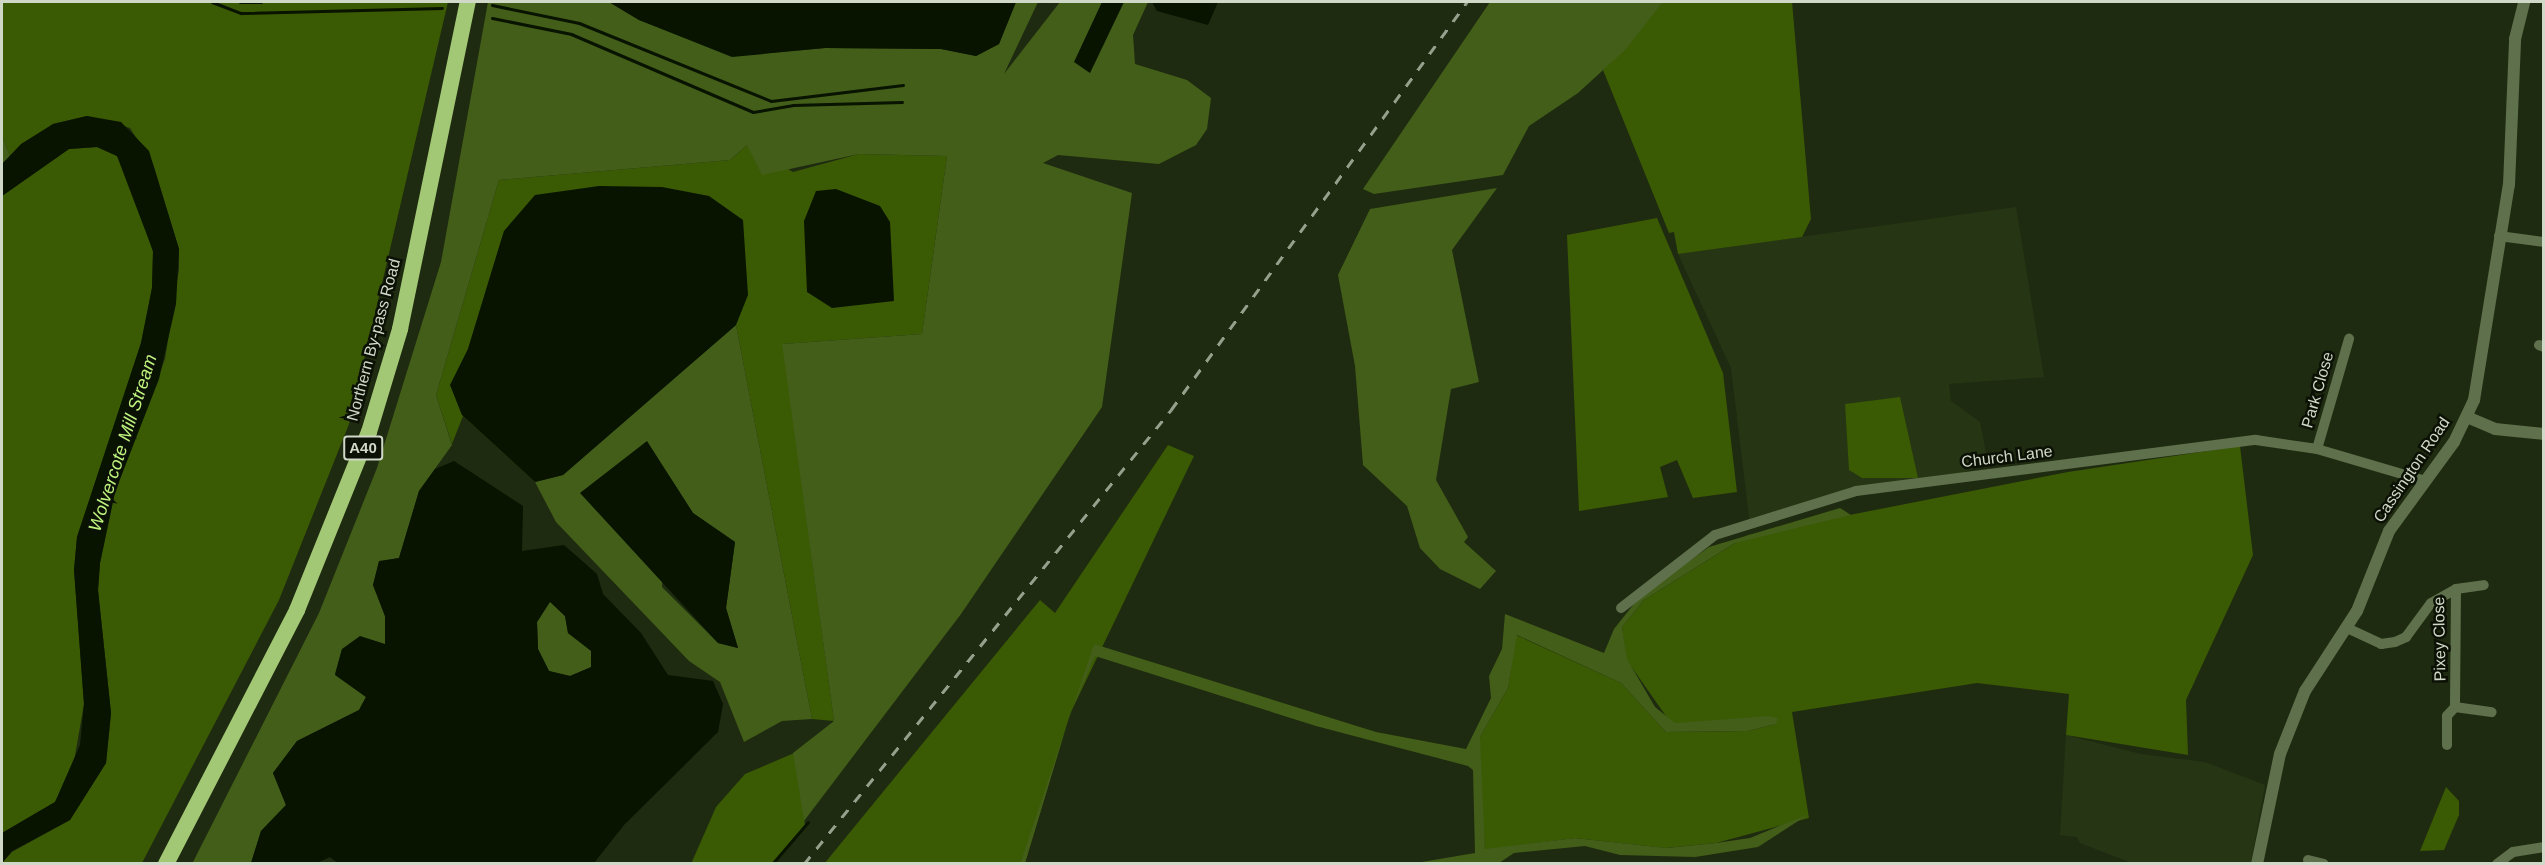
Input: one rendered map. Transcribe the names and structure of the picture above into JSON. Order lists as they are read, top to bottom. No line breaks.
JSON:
{"streets":{"highway":["Northern By-pass Road","A40"],"street":["Park Close","Church Lane","Cassington Road","Pixey Close"]},"crossings":[["Park Close","Church Lane"],["Church Lane","Cassington Road"],["Cassington Road","Pixey Close"]],"water":["Wolvercote Mill Stream"]}
